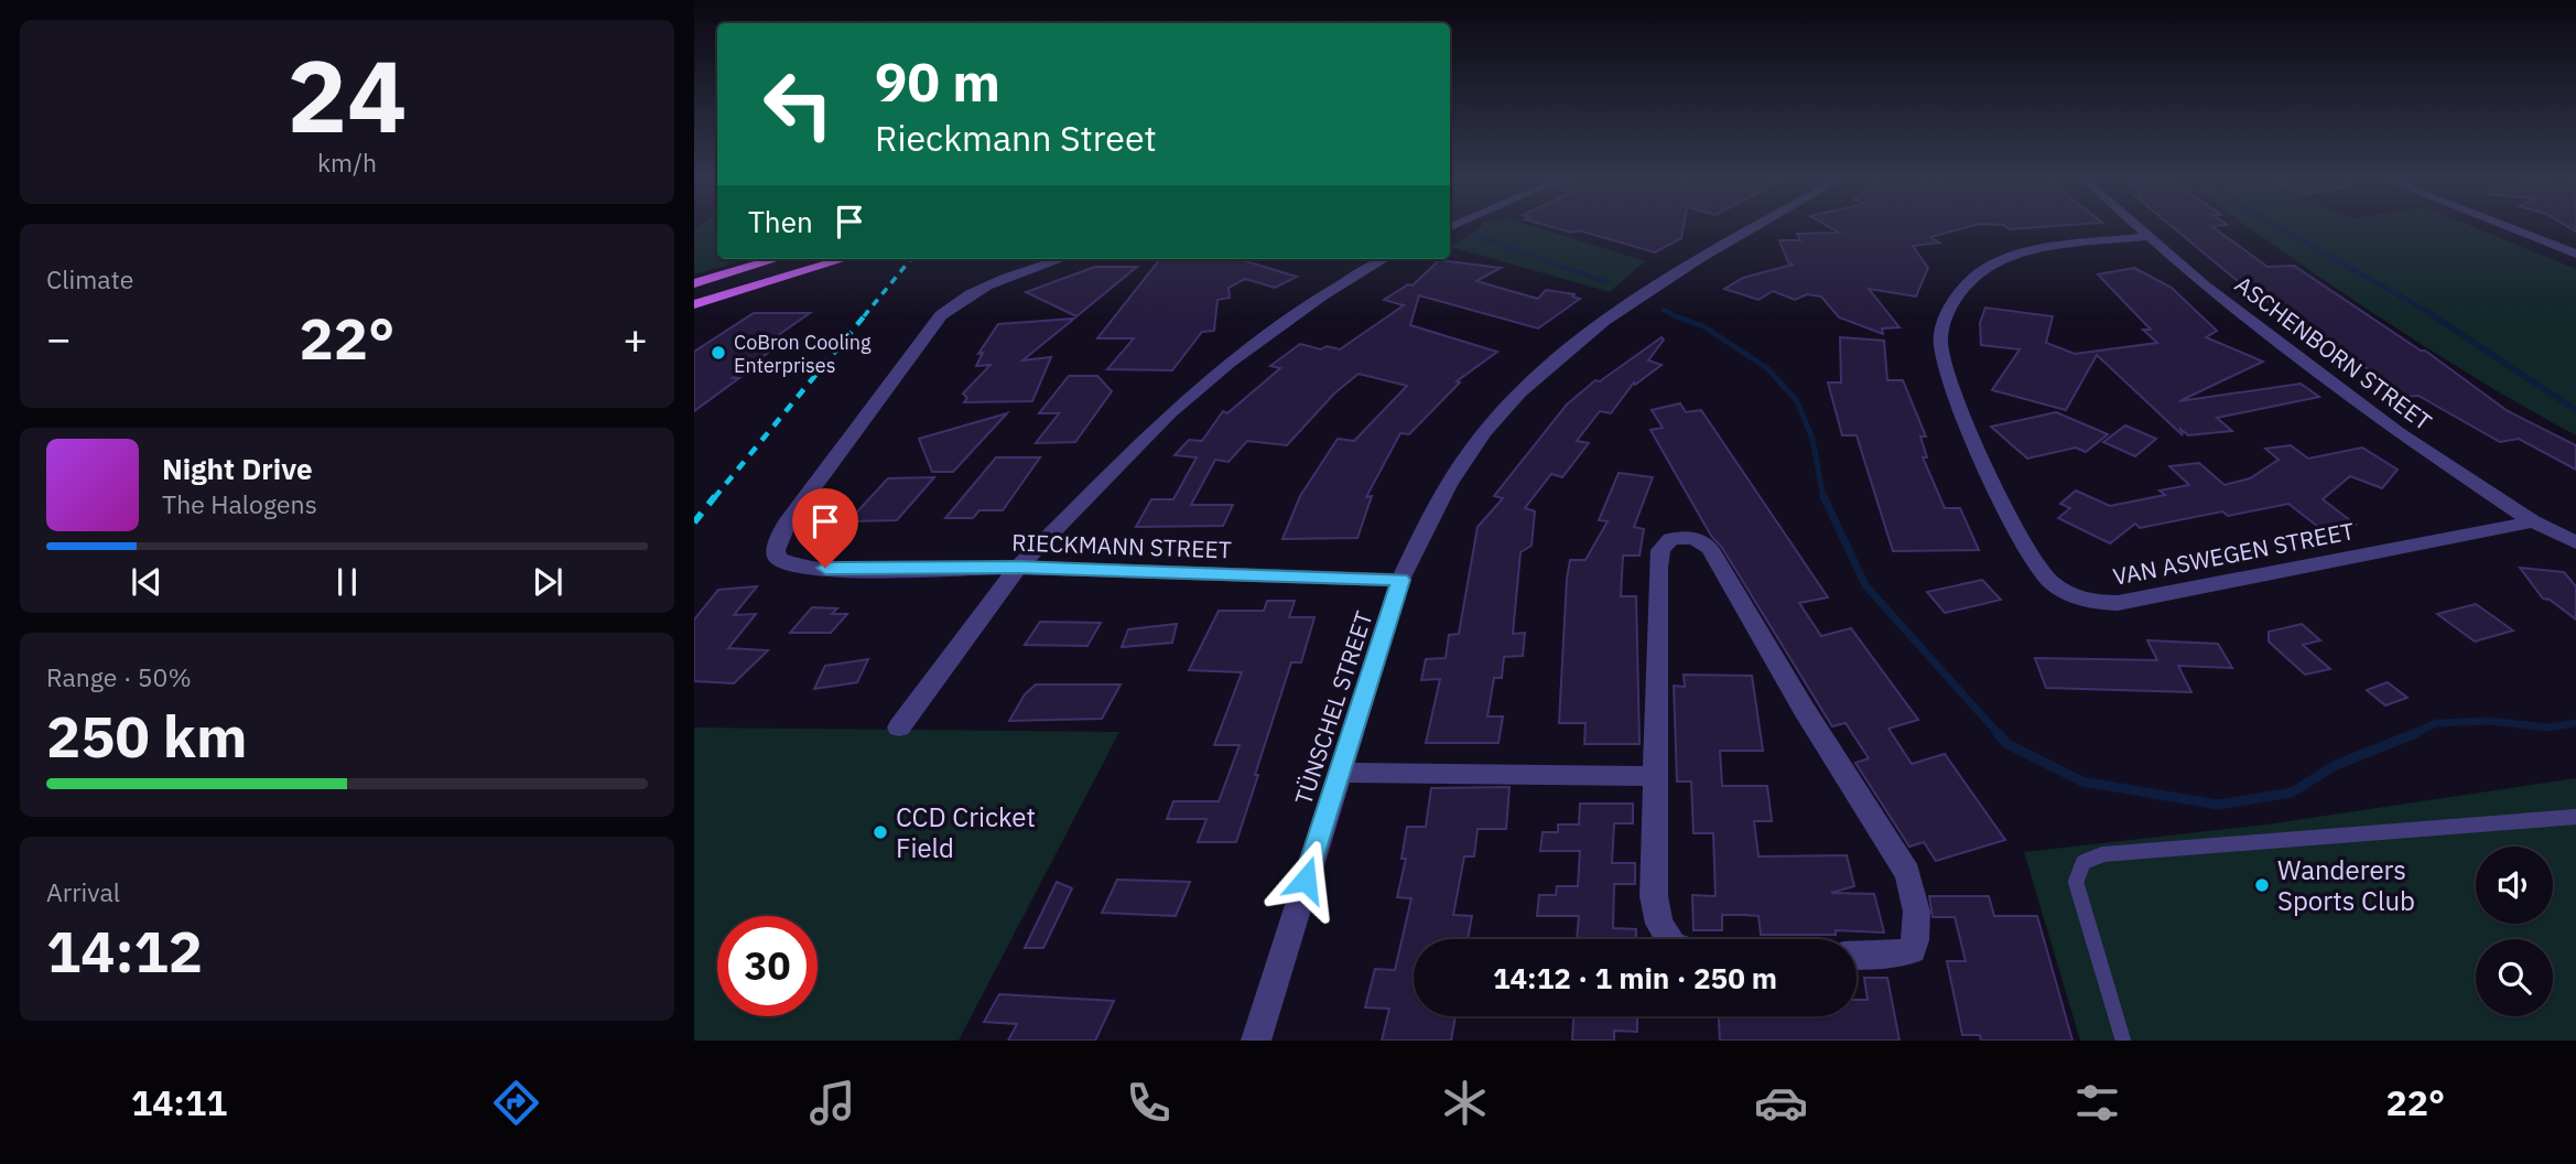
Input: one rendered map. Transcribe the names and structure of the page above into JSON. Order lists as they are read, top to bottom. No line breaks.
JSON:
{"streets":{"street":["ASCHENBORN STREET","RIECKMANN STREET","VAN ASWEGEN STREET","TÜNSCHEL STREET"]},"crossings":[["ASCHENBORN STREET","VAN ASWEGEN STREET"],["RIECKMANN STREET","TÜNSCHEL STREET"]],"places":["CoBron Cooling Enterprises","CCD Cricket Field","Wanderers Sports Club"],"page":{"tile":[["24","km/h"],"Climate",["Range · 50%","250 km"],["Arrival","14:12"]],"turn":["90 m","Rieckmann Street"],"then":"Then","heat":["−","22°","+"],"song":["Night Drive","The Halogens"],"limit":"30","trip":"14:12 · 1 min · 250 m","tabs":["14:11","22°"]}}
